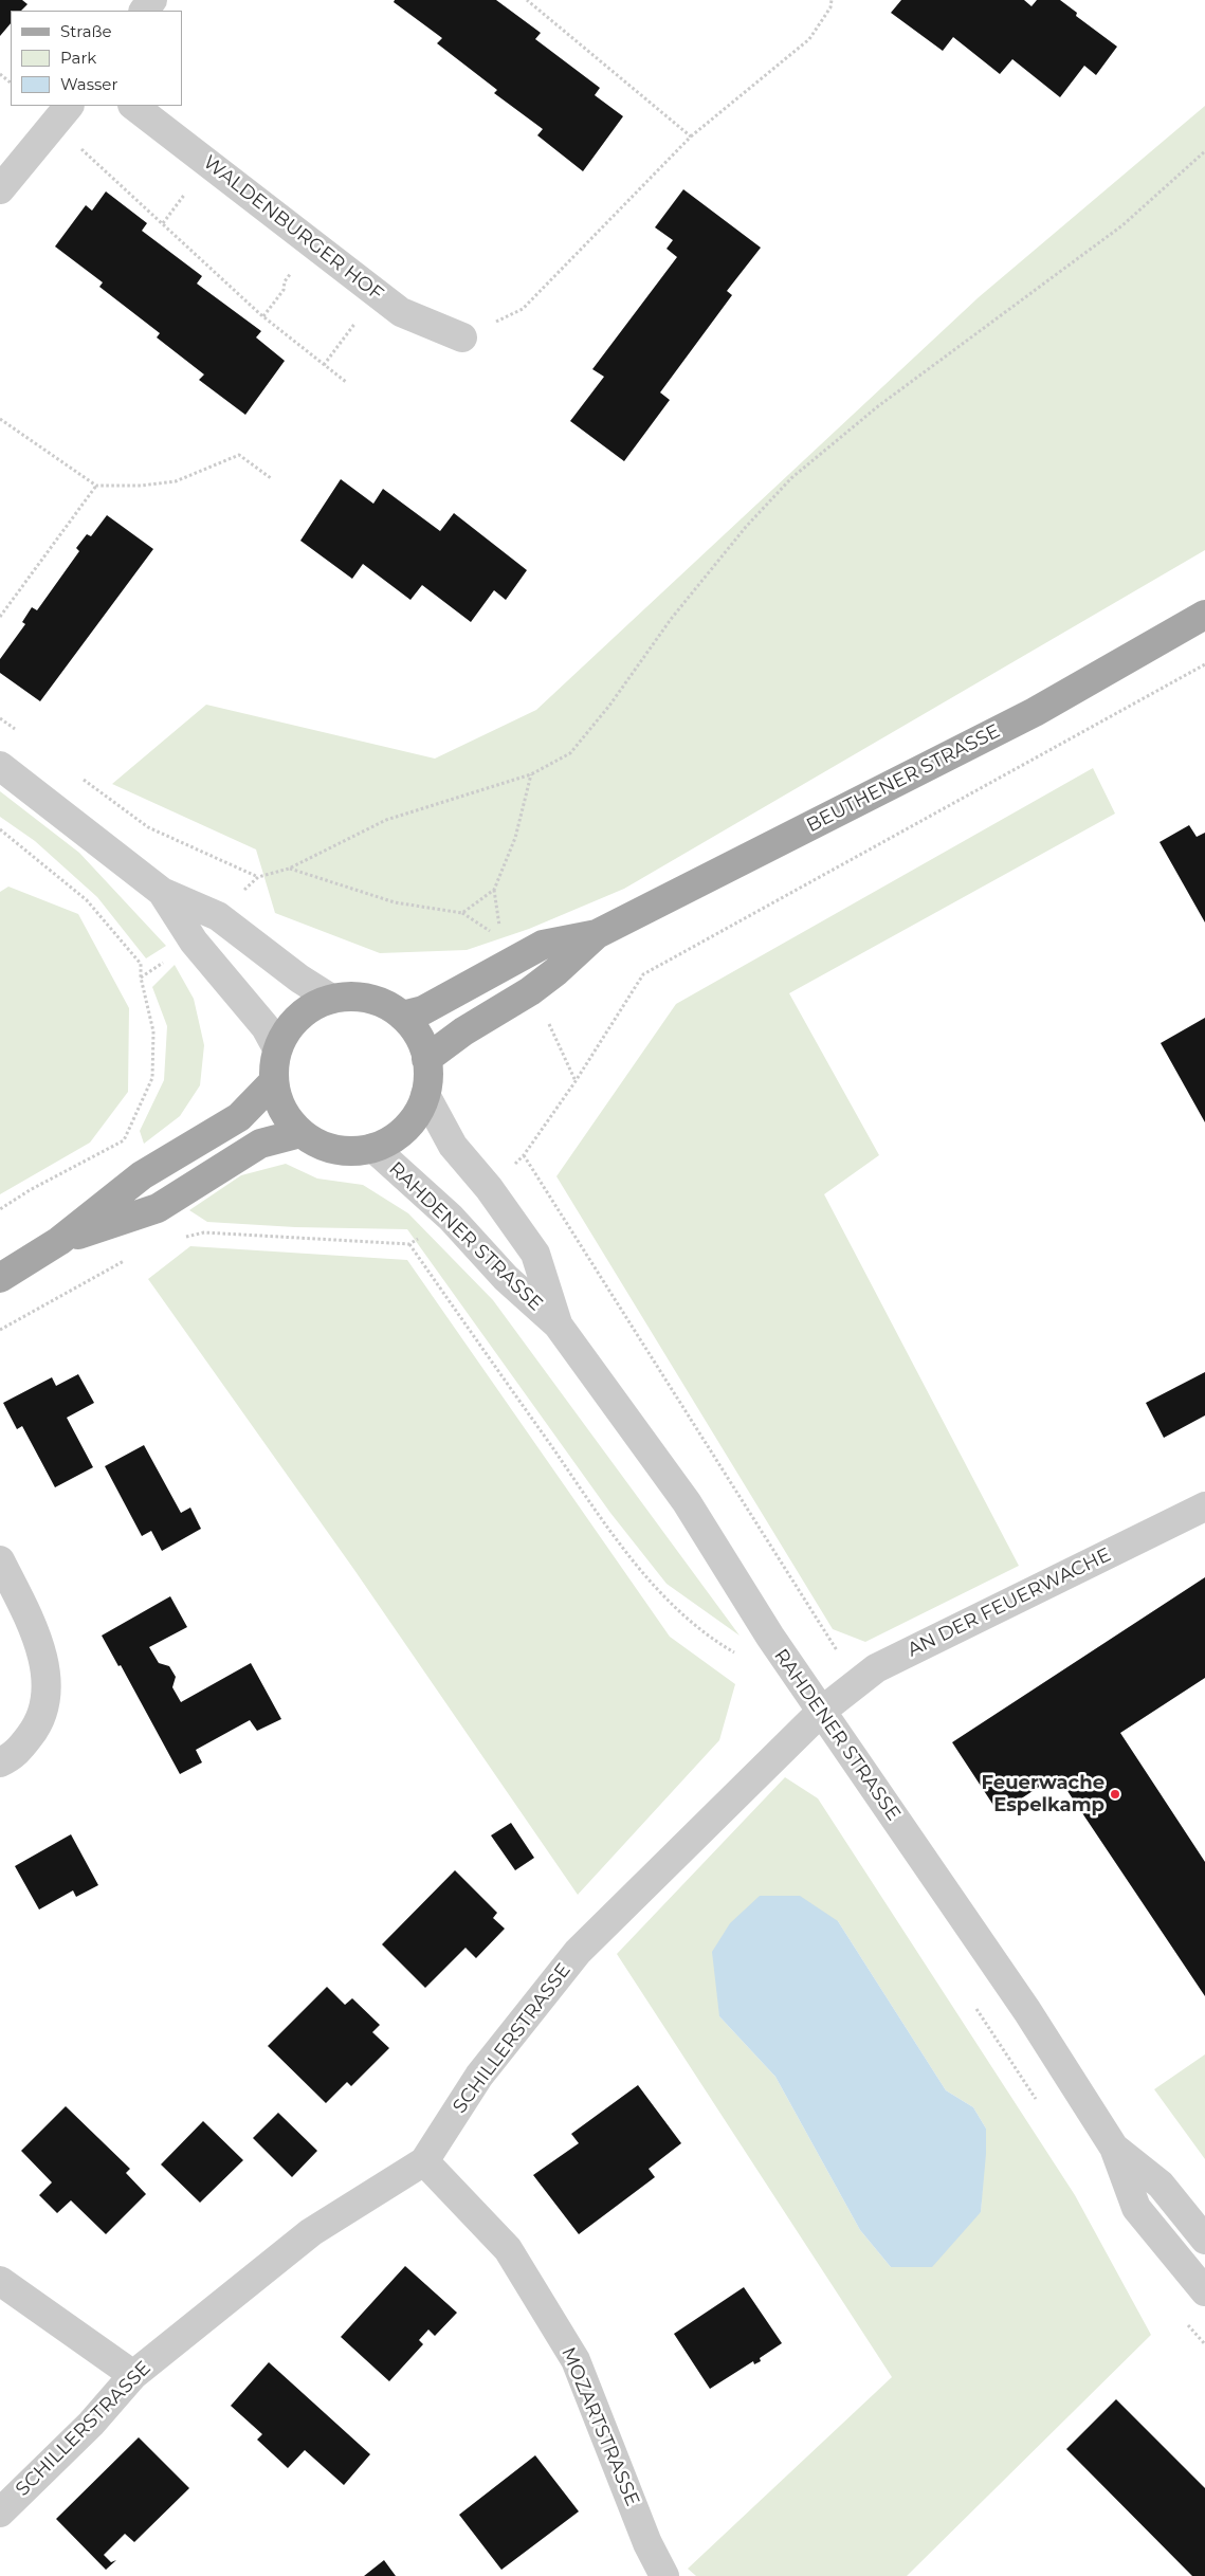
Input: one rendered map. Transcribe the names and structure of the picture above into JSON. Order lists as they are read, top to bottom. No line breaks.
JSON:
{"streets":{"main road":["BEUTHENER STRASSE"],"street":["WALDENBURGER HOF","RAHDENER STRASSE","AN DER FEUERWACHE","SCHILLERSTRASSE","MOZARTSTRASSE"]},"crossings":[["BEUTHENER STRASSE","RAHDENER STRASSE"],["RAHDENER STRASSE","AN DER FEUERWACHE"],["RAHDENER STRASSE","SCHILLERSTRASSE"],["AN DER FEUERWACHE","SCHILLERSTRASSE"],["SCHILLERSTRASSE","MOZARTSTRASSE"]],"places":["Feuerwache Espelkamp"],"legend":["Straße","Park","Wasser"]}
